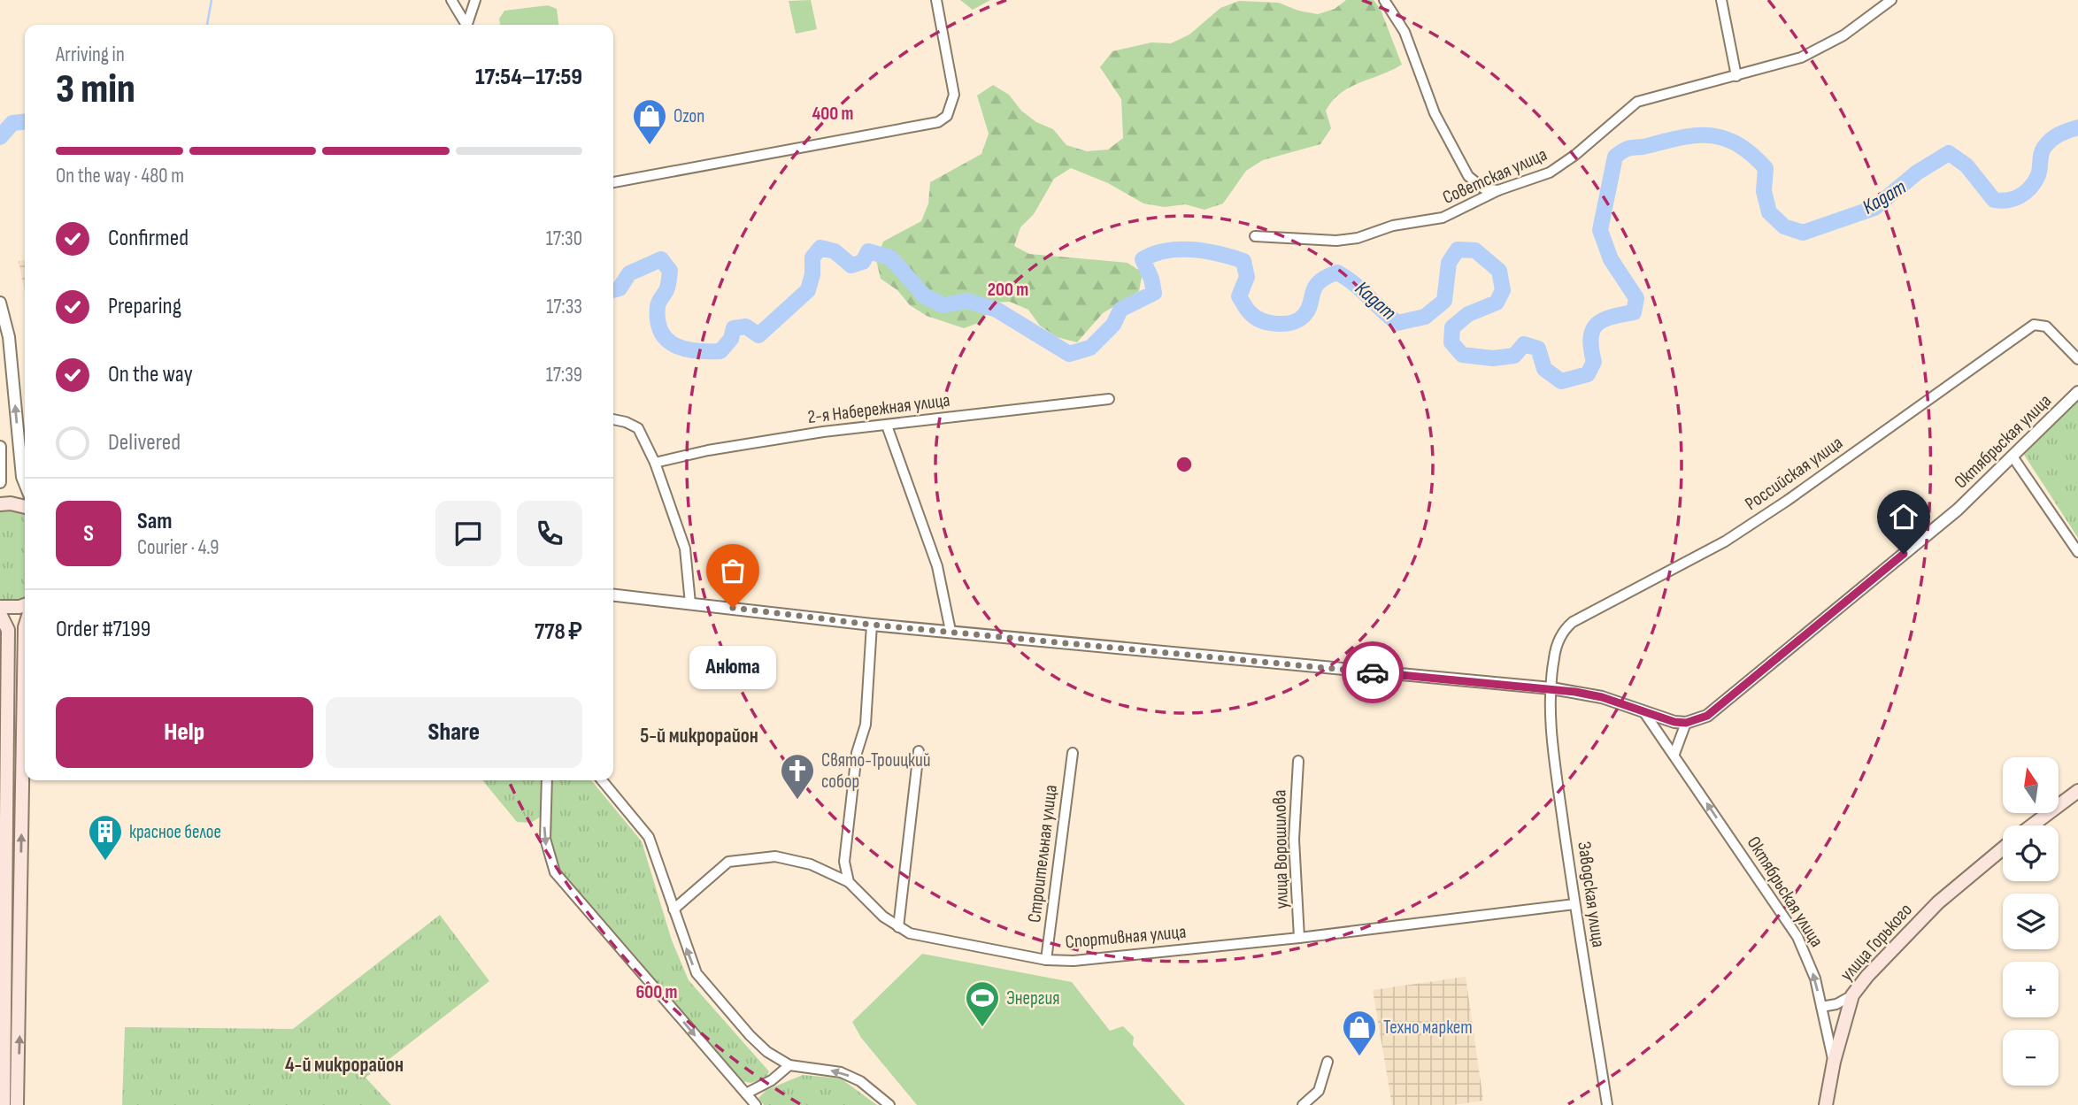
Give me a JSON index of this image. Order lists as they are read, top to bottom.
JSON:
{
  "streets": {
    "main road": ["улица Горького"],
    "street": [
      "Советская улица",
      "2-я Набережная улица",
      "Октябрьская улица",
      "Российская улица",
      "улица Ворошилова",
      "Строительная улица",
      "Заводская улица",
      "Спортивная улица"
    ]
  },
  "crossings": [
    ["Октябрьская улица", "улица Горького"],
    ["Российская улица", "Заводская улица"],
    ["улица Ворошилова", "Спортивная улица"],
    ["Строительная улица", "Спортивная улица"],
    ["Заводская улица", "Спортивная улица"]
  ],
  "districts": ["5-й микрорайон", "4-й микрорайон"],
  "water": ["Кадат"],
  "places": {
    "shop": ["Ozon", "Техно маркет"],
    "other": ["Анюта"],
    "church": ["Свято-Троицкий собор"],
    "building": ["красное белое"],
    "sports": ["Энергия"]
  },
  "north": "top",
  "page": {
    "heading": ["3 min", "Arriving in", "17:54–17:59"],
    "panel": [
      "Sam",
      "Courier · 4.9",
      "Order #7199",
      "778 ₽"
    ],
    "bar": "On the way · 480 m",
    "list": [
      ["Confirmed", "17:30"],
      ["Preparing", "17:33"],
      ["On the way", "17:39"],
      "Delivered"
    ],
    "round": "S",
    "bubble": "Анюта",
    "buttons": ["Help", "Share"],
    "map_buttons": ["+", "−"]
  },
  "rings": ["400 m", "200 m", "600 m"]
}
